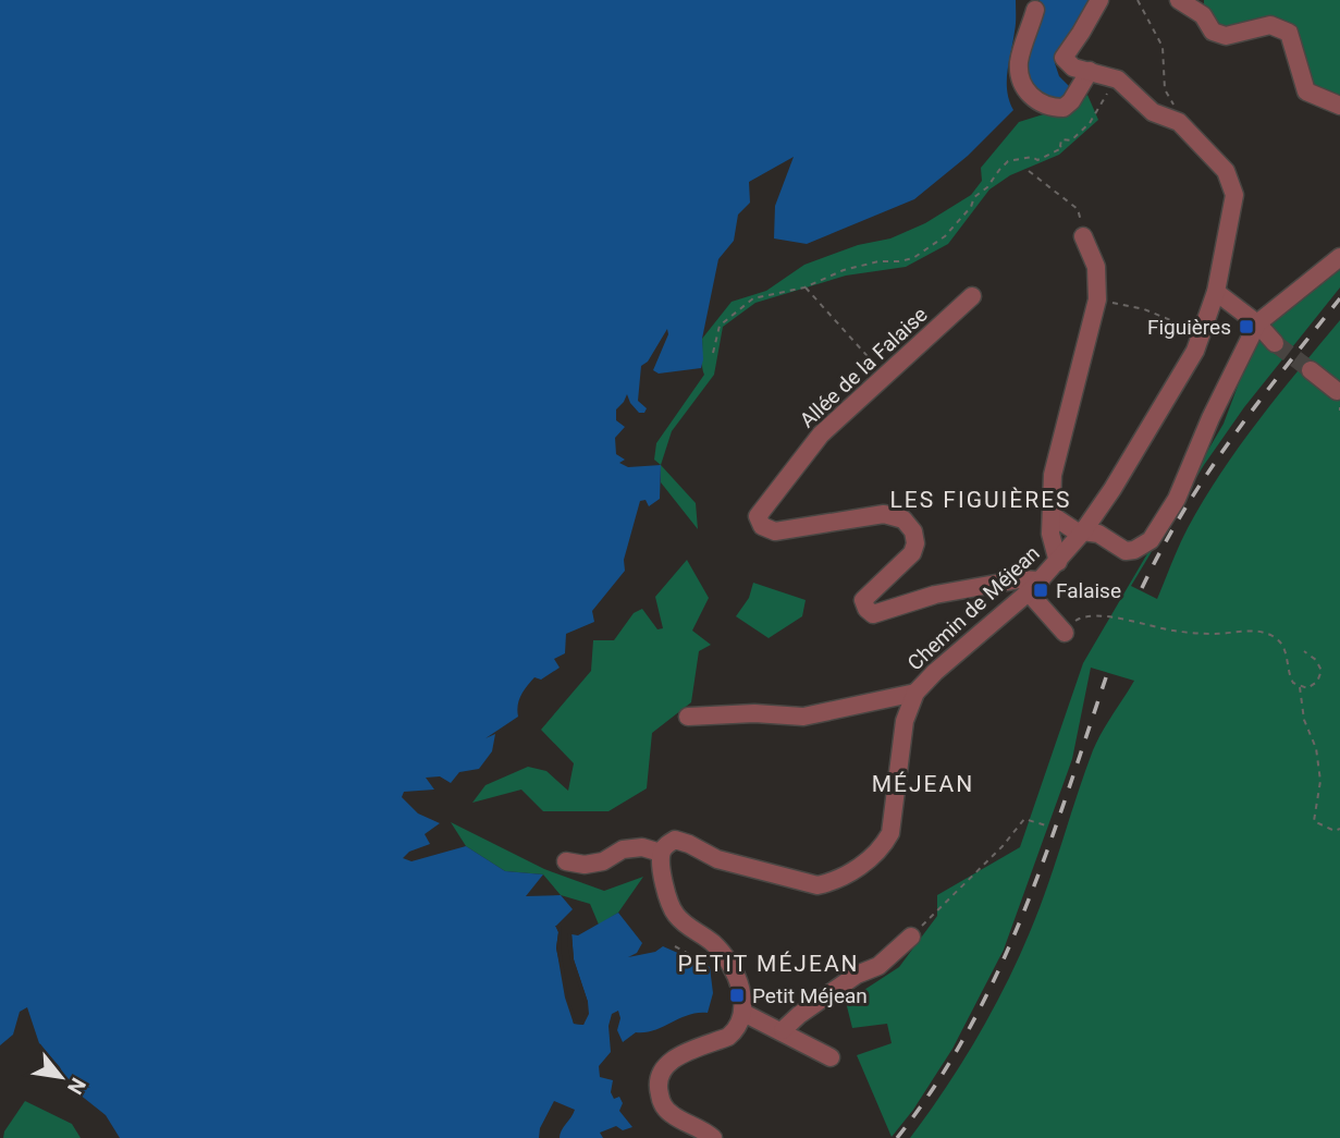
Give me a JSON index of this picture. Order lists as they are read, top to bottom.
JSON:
{
  "streets": {
    "street": ["Allée de la Falaise", "Chemin de Méjean"]
  },
  "crossings": [
    ["Allée de la Falaise", "Chemin de Méjean"]
  ],
  "districts": ["LES FIGUIÈRES", "MÉJEAN", "PETIT MÉJEAN"],
  "places": {
    "transit": ["Figuières", "Falaise", "Petit Méjean"]
  },
  "north": "bottom right"
}
